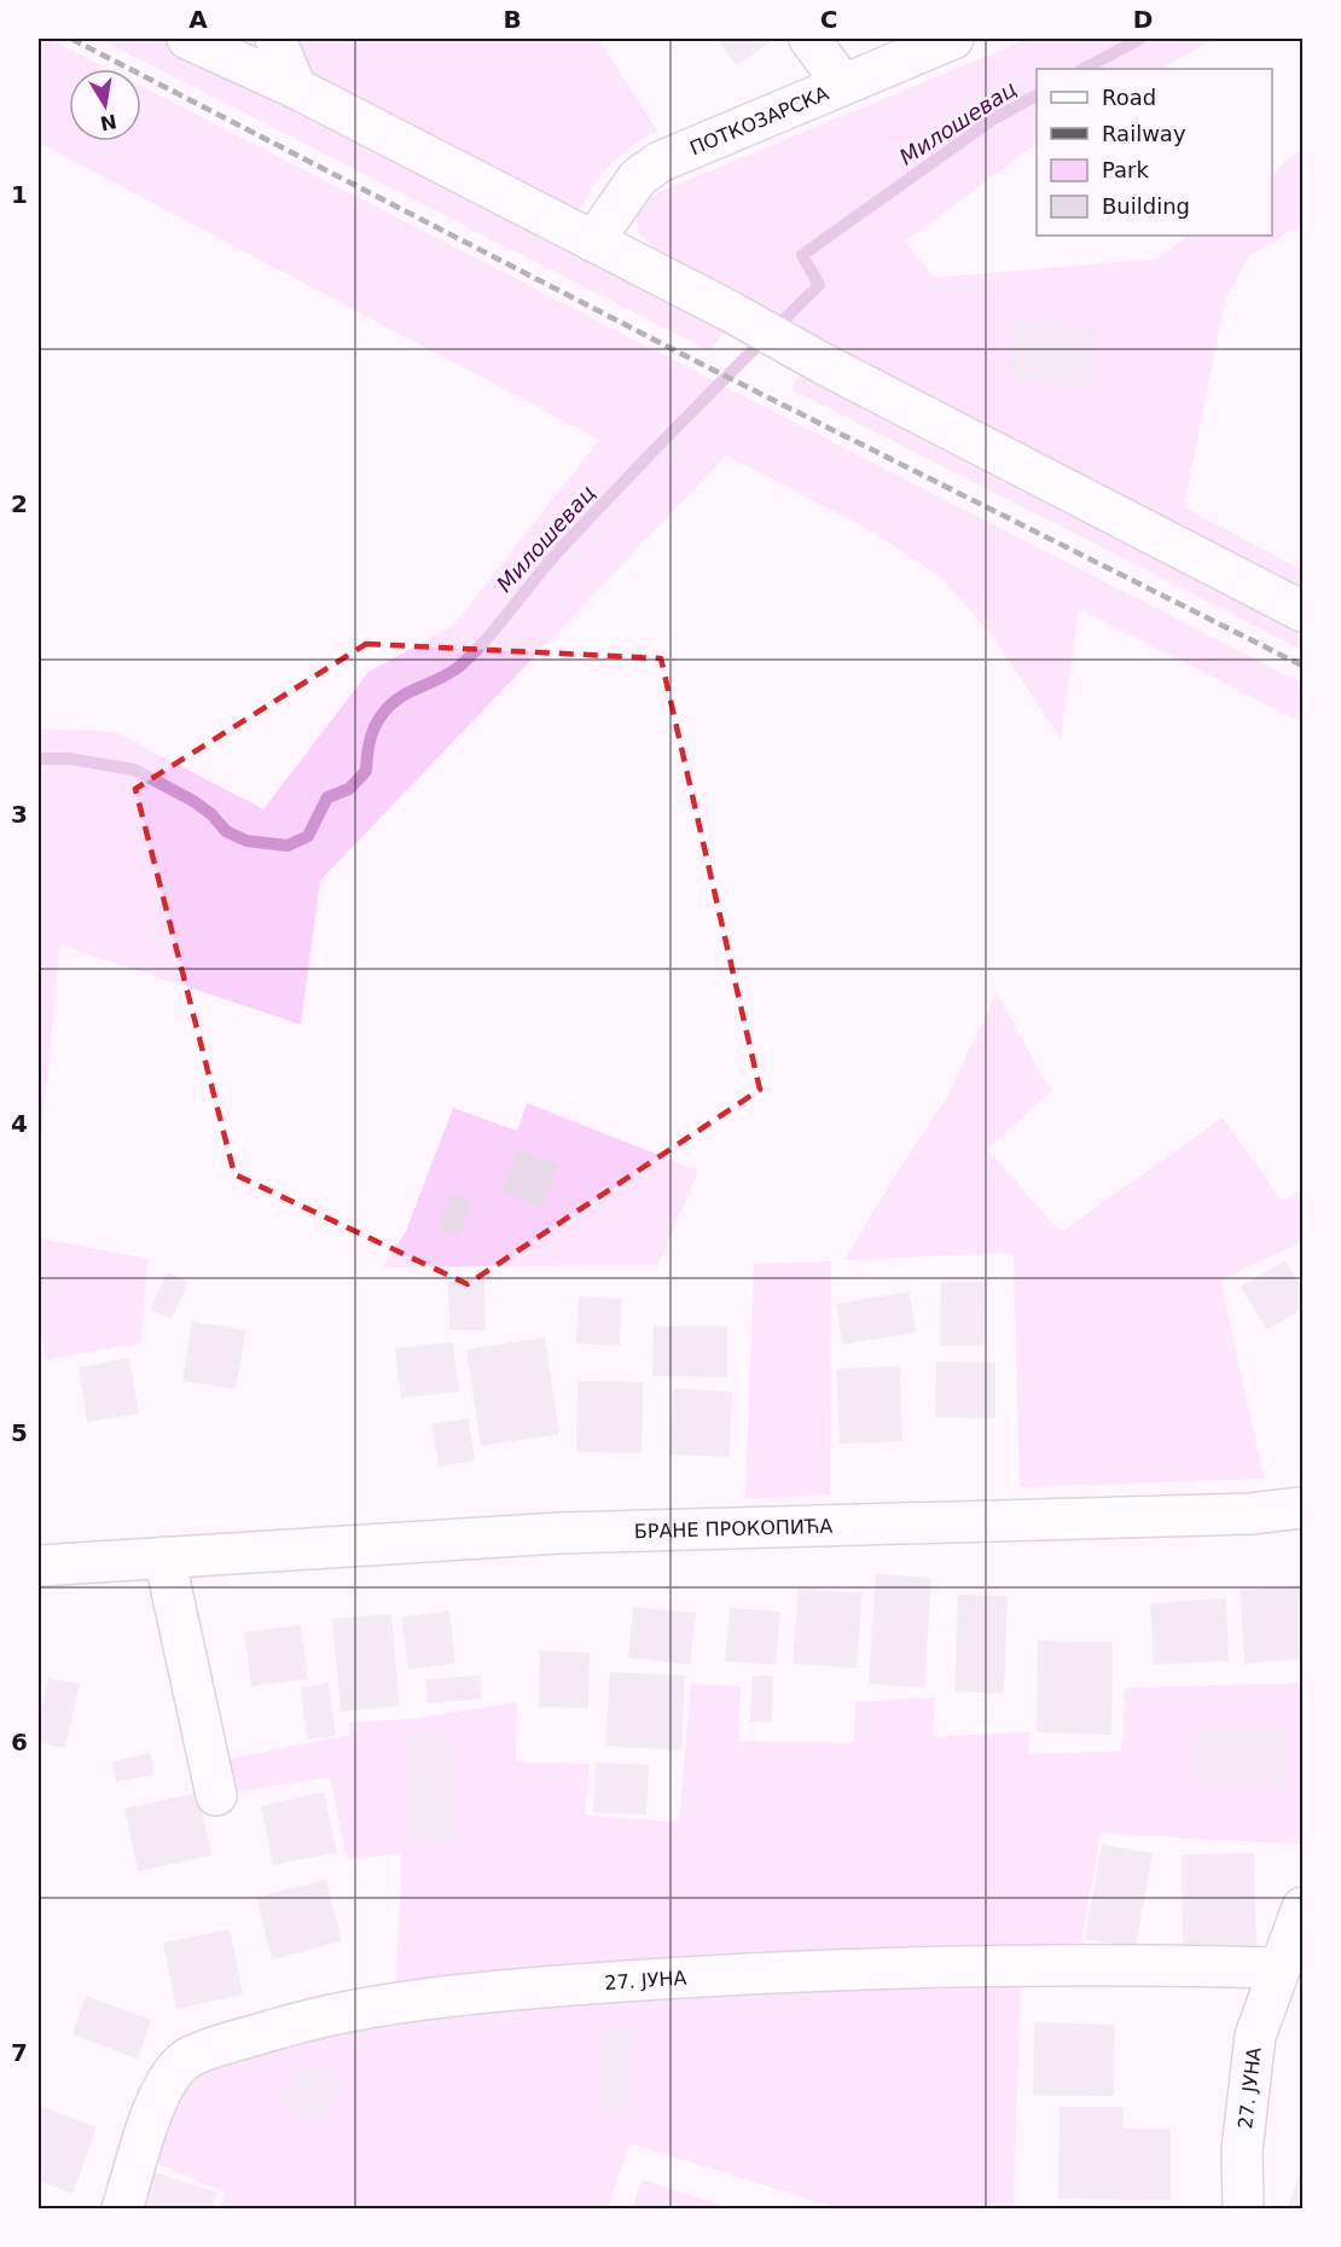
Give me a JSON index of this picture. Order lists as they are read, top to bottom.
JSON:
{
  "streets": {
    "street": ["ПОТКОЗАРСКА", "БРАНЕ ПРОКОПИЋА", "27. ЈУНА"]
  },
  "water": ["Милошевац"],
  "legend": [
    "Road",
    "Railway",
    "Park",
    "Building"
  ],
  "north": "bottom",
  "grid": {
    "columns": [
      "A",
      "B",
      "C",
      "D"
    ],
    "rows": [
      "1",
      "2",
      "3",
      "4",
      "5",
      "6",
      "7"
    ]
  }
}
